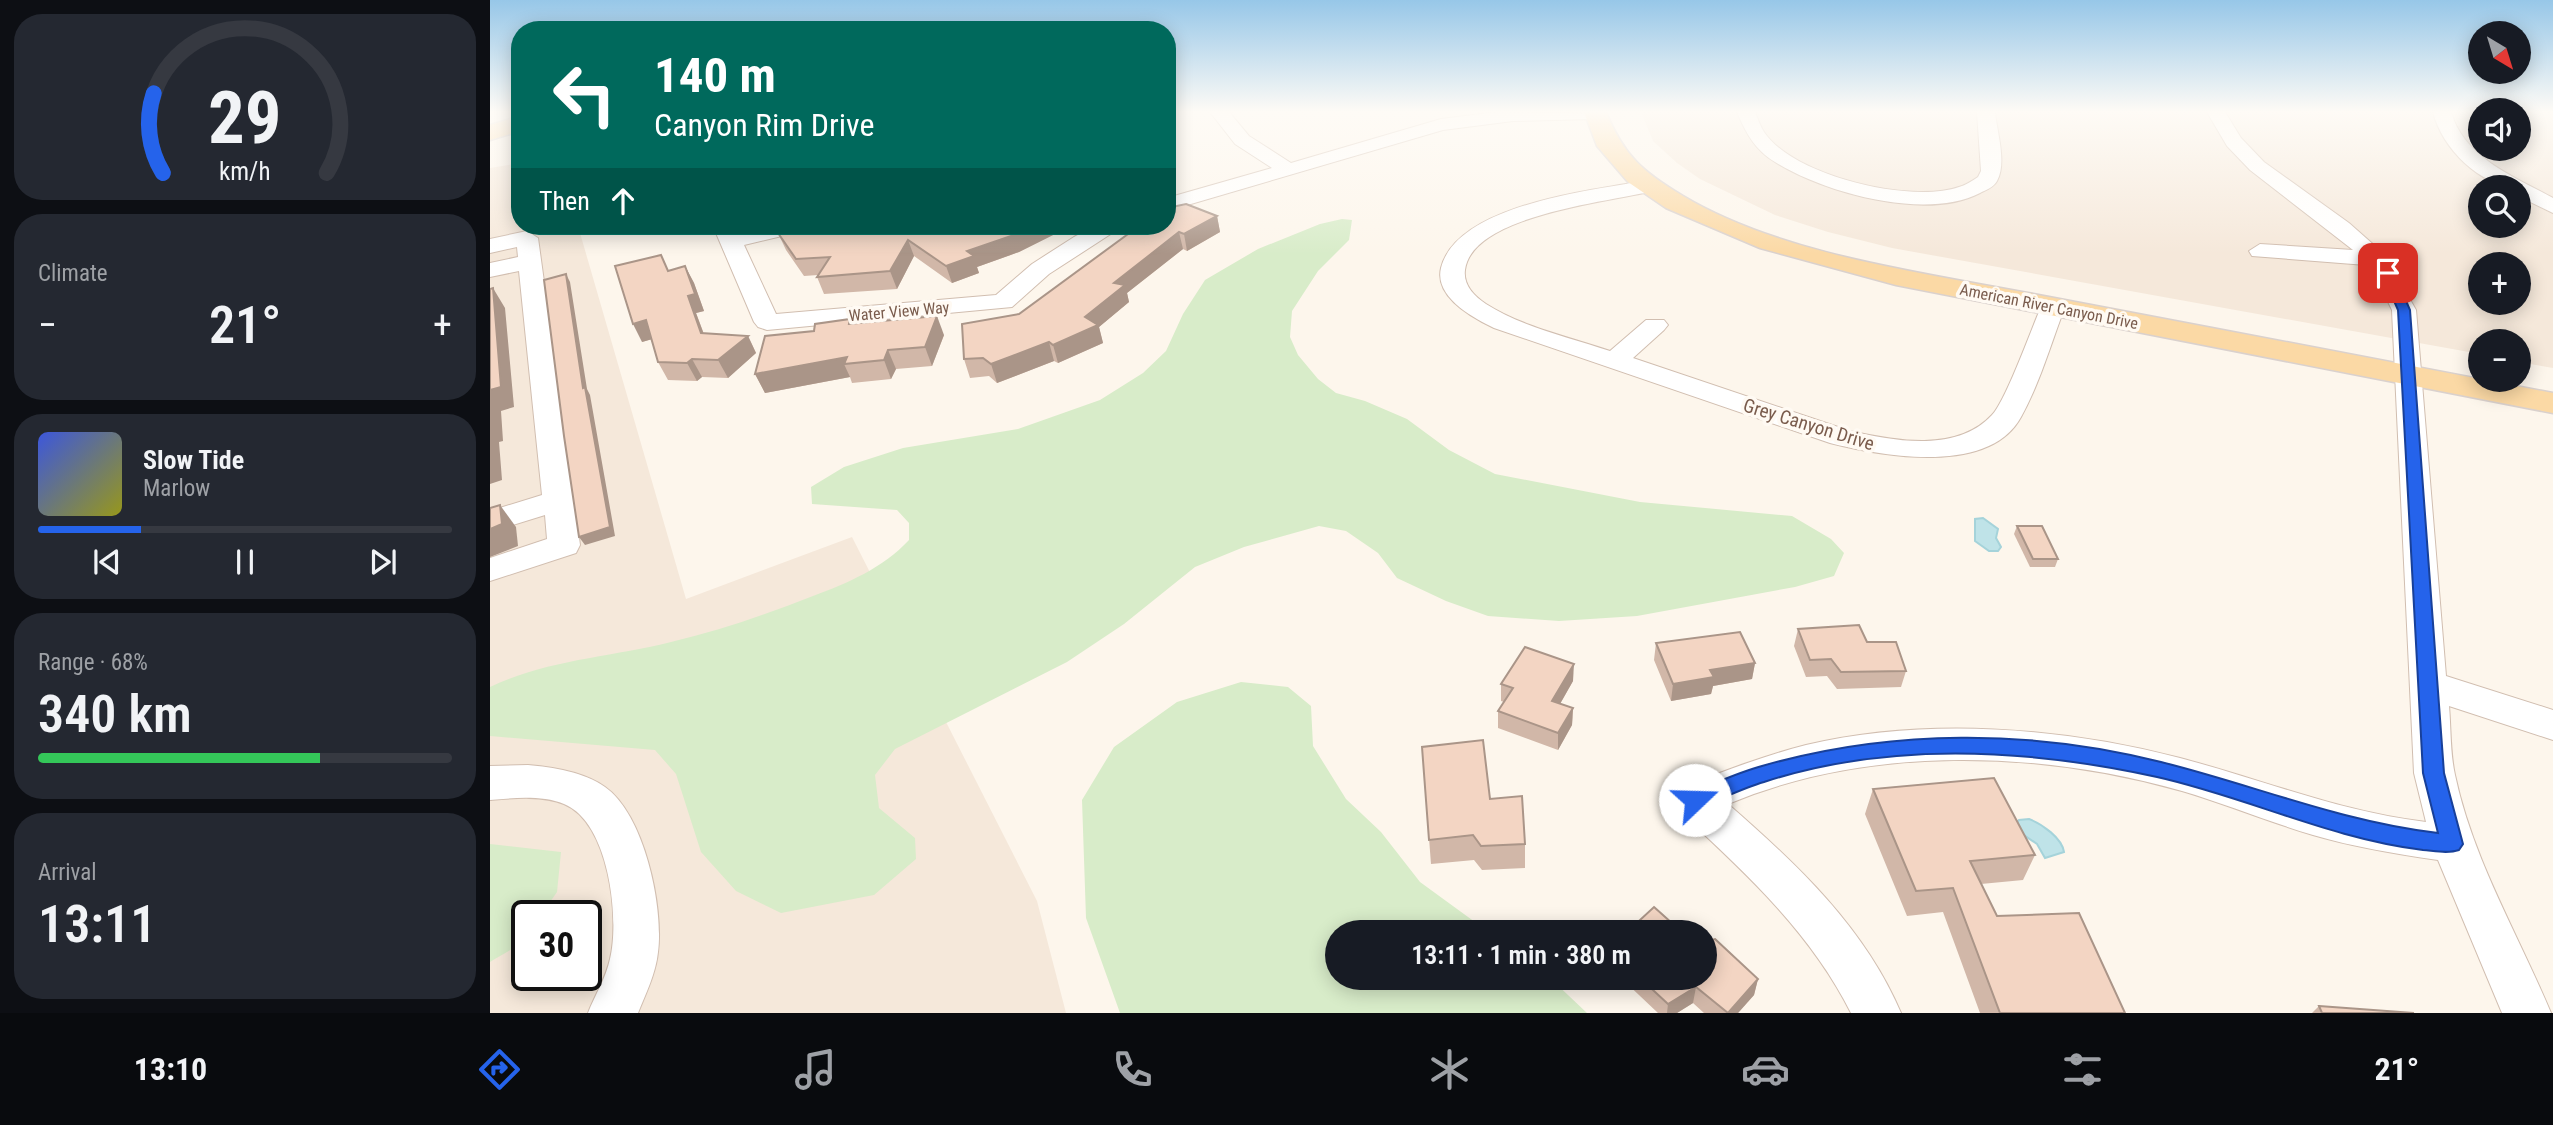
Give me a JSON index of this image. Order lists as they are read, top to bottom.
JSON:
{
  "streets": {
    "main road": ["American River Canyon Drive"],
    "street": ["Water View Way", "Grey Canyon Drive"]
  },
  "crossings": [
    ["American River Canyon Drive", "Grey Canyon Drive"]
  ],
  "north": "bottom right",
  "page": {
    "map_buttons": ["+", "−"],
    "turn": ["140 m", "Canyon Rim Drive"],
    "then": "Then",
    "tile": [
      "Climate",
      ["Range · 68%", "340 km"],
      ["Arrival", "13:11"]
    ],
    "heat": ["−", "21°", "+"],
    "song": ["Slow Tide", "Marlow"],
    "limit": "30",
    "trip": "13:11 · 1 min · 380 m",
    "tabs": ["13:10", "21°"],
    "gauge": ["29", "km/h"]
  }
}
